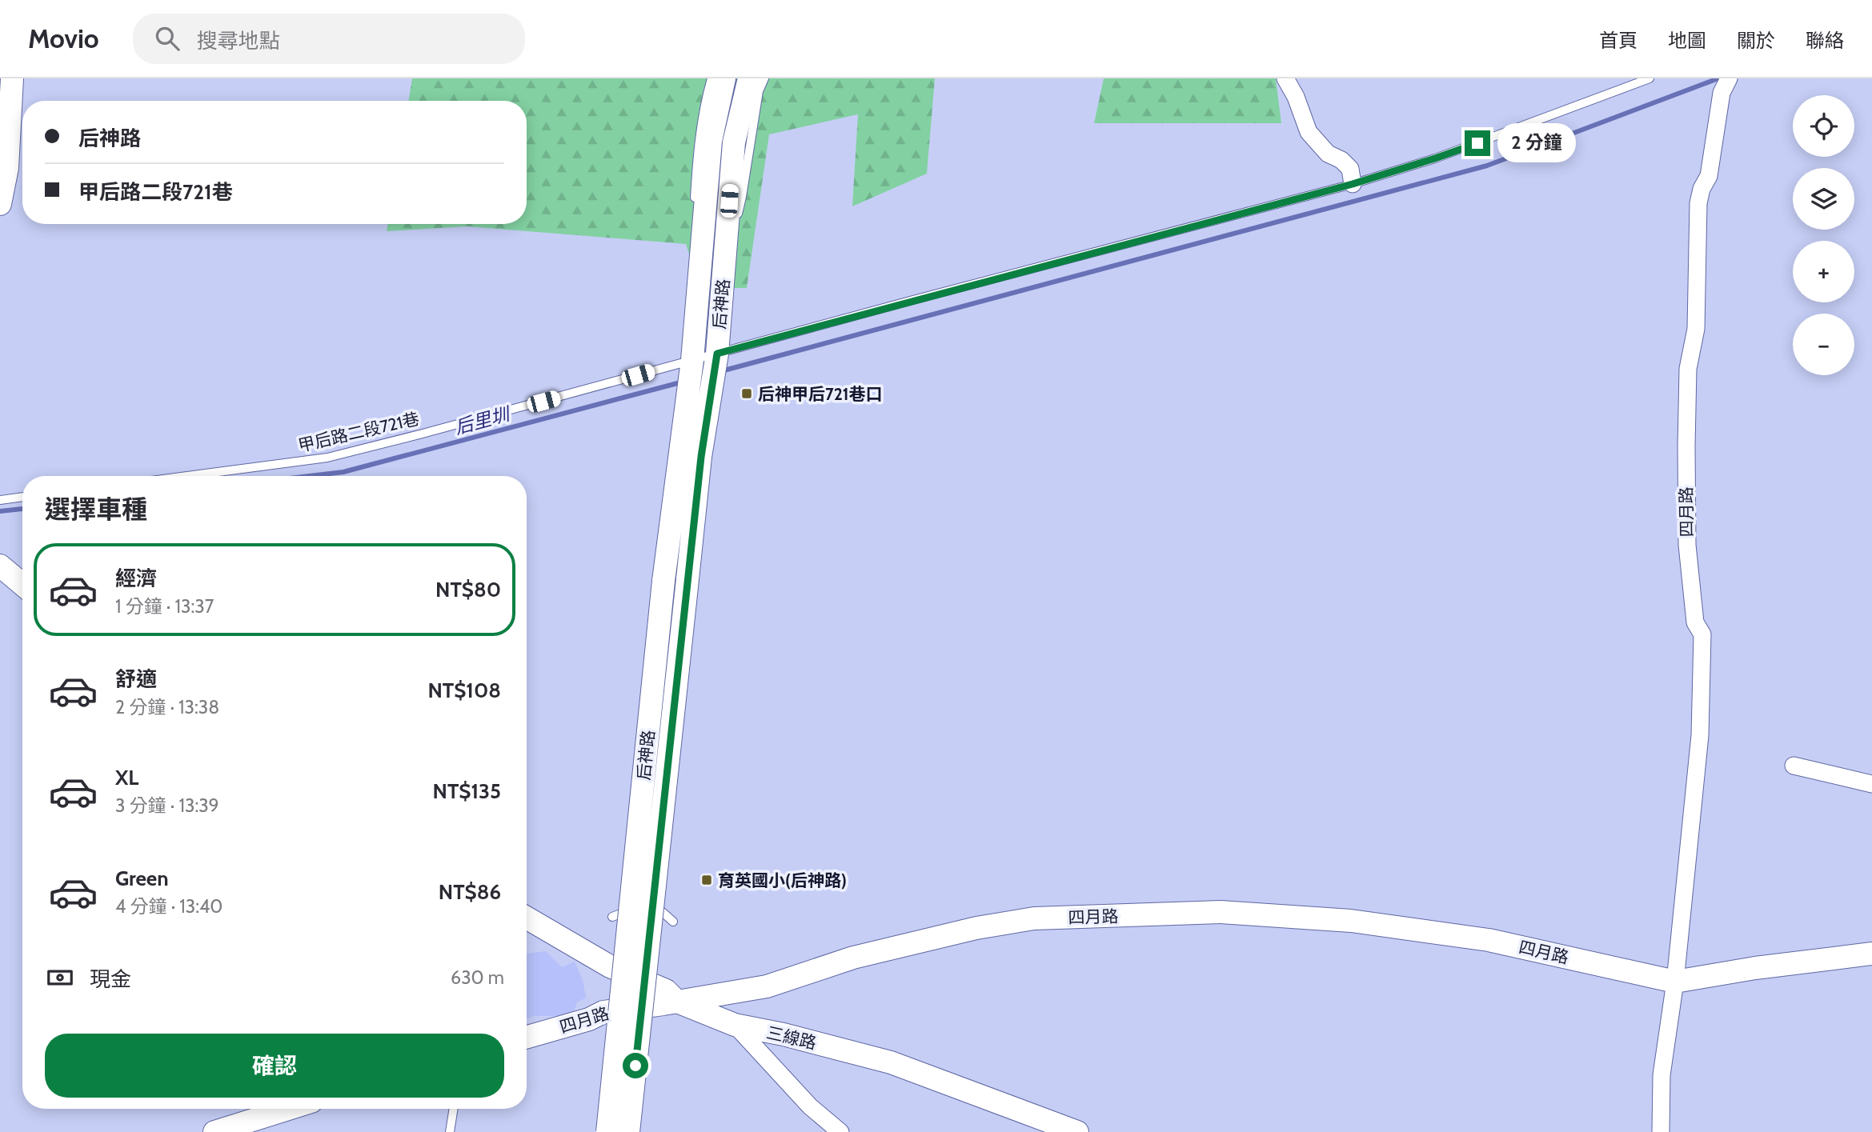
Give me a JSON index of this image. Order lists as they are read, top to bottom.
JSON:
{
  "streets": {
    "street": ["后神路", "四月路", "三線路"],
    "lane": ["甲后路二段721巷"]
  },
  "crossings": [
    ["后神路", "甲后路二段721巷"],
    ["四月路", "三線路"]
  ],
  "water": ["后里圳"],
  "places": {
    "transit": ["后神甲后721巷口", "育英國小(后神路)"]
  },
  "page": {
    "header": "Movio",
    "search": "搜尋地點",
    "nav": [
      "首頁",
      "地圖",
      "關於",
      "聯絡"
    ],
    "map_buttons": ["+", "−"],
    "banner": ["后神路", "甲后路二段721巷"],
    "bubble": "2 分鐘",
    "heading": "選擇車種",
    "list": [
      {
        "name": "經濟",
        "note": "1 分鐘 · 13:37",
        "value": "NT$80"
      },
      {
        "name": "舒適",
        "note": "2 分鐘 · 13:38",
        "value": "NT$108"
      },
      {
        "name": "XL",
        "note": "3 分鐘 · 13:39",
        "value": "NT$135"
      },
      {
        "name": "Green",
        "note": "4 分鐘 · 13:40",
        "value": "NT$86"
      }
    ],
    "pay": ["現金", "630 m"],
    "buttons": "確認"
  }
}
